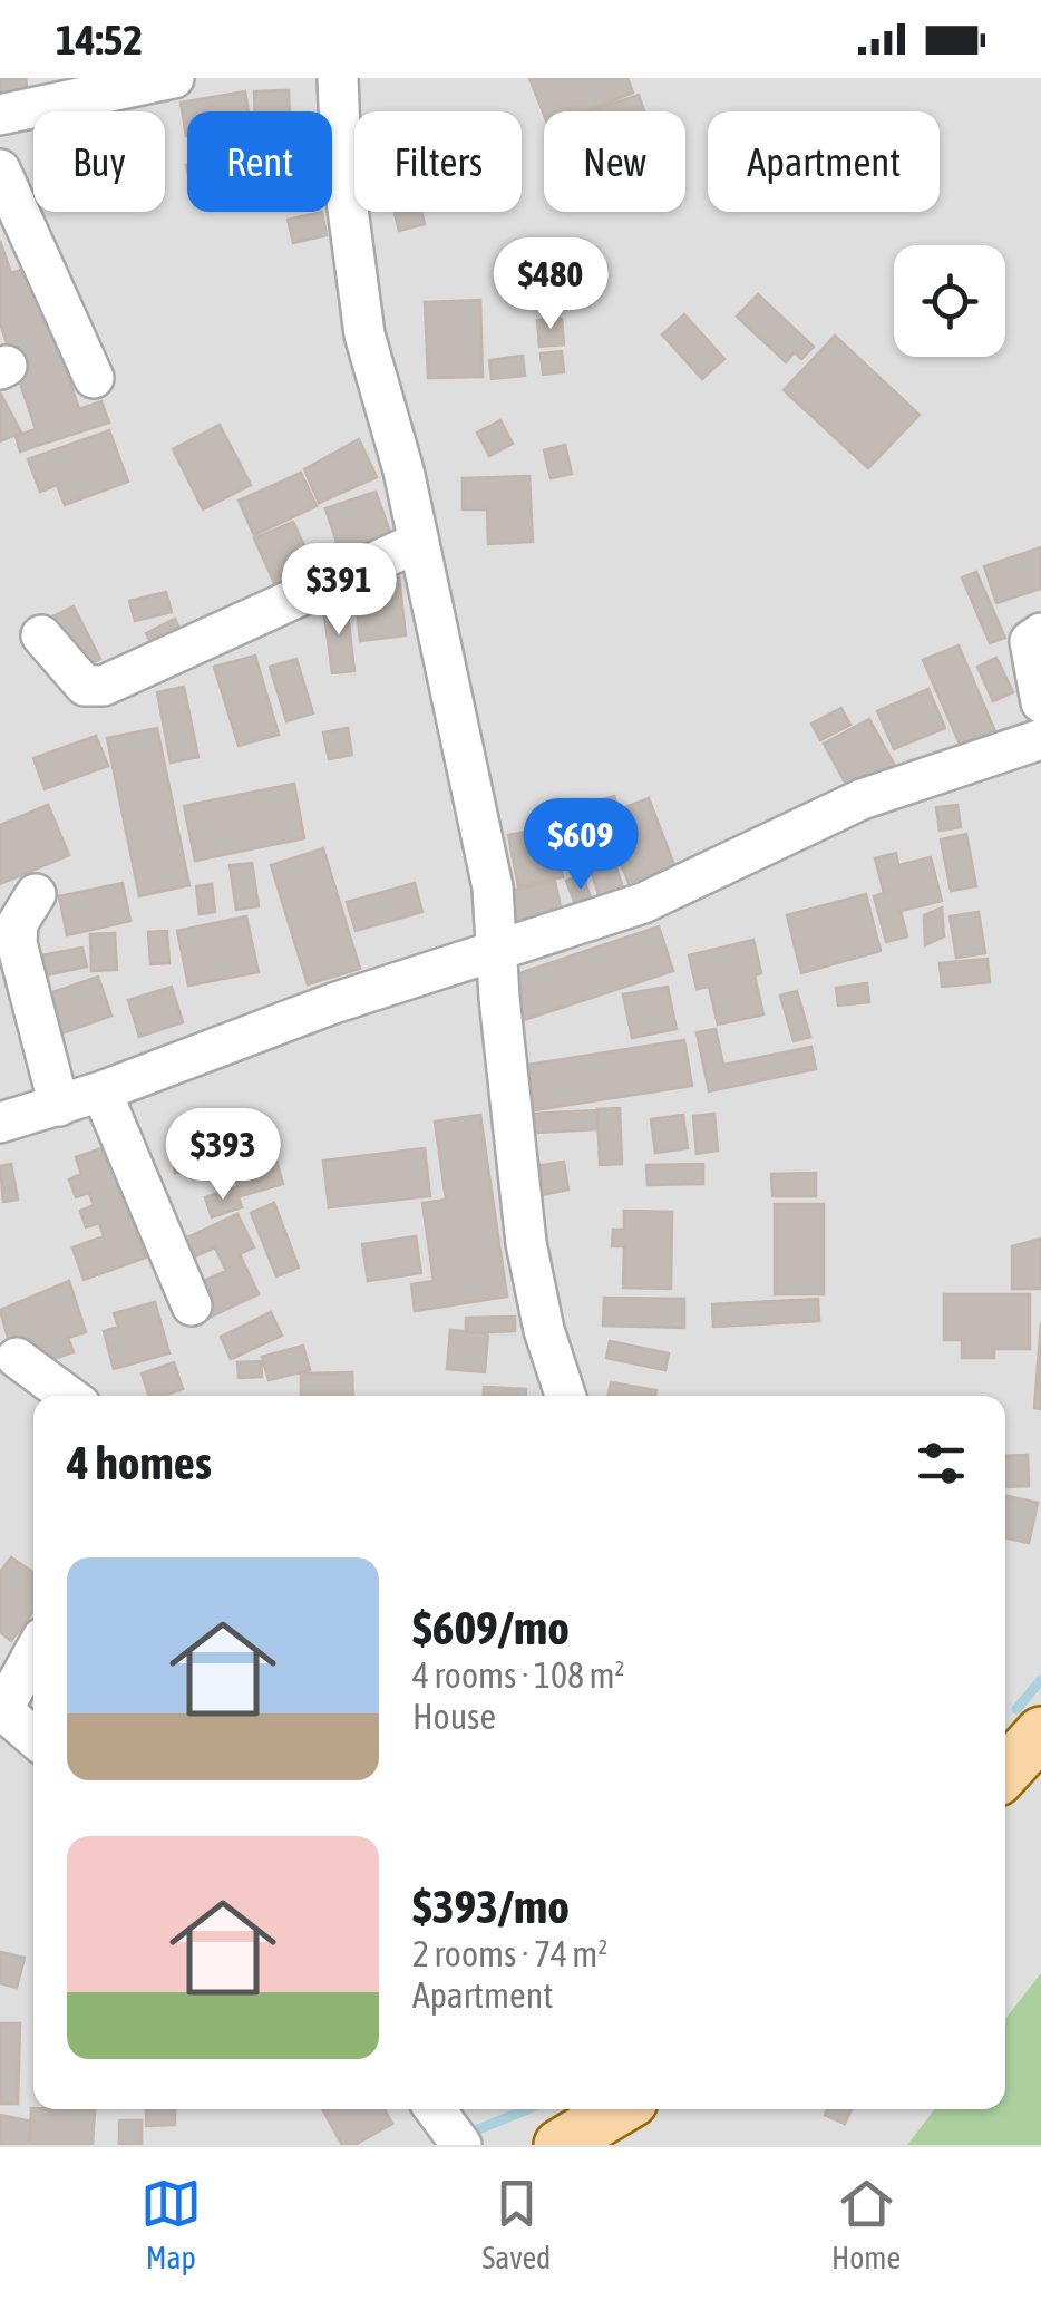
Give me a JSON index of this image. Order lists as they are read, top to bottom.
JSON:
{
  "page": {
    "status": "14:52",
    "chip": [
      "Buy",
      "Rent",
      "Filters",
      "New",
      "Apartment"
    ],
    "price": [
      "$480",
      "$391",
      "$609",
      "$393"
    ],
    "heading": "4 homes",
    "list": [
      {
        "name": "$609/mo",
        "note": "4 rooms · 108 m² · House"
      },
      {
        "name": "$393/mo",
        "note": "2 rooms · 74 m² · Apartment"
      }
    ],
    "tabs": ["Map", "Saved", "Home"]
  }
}
